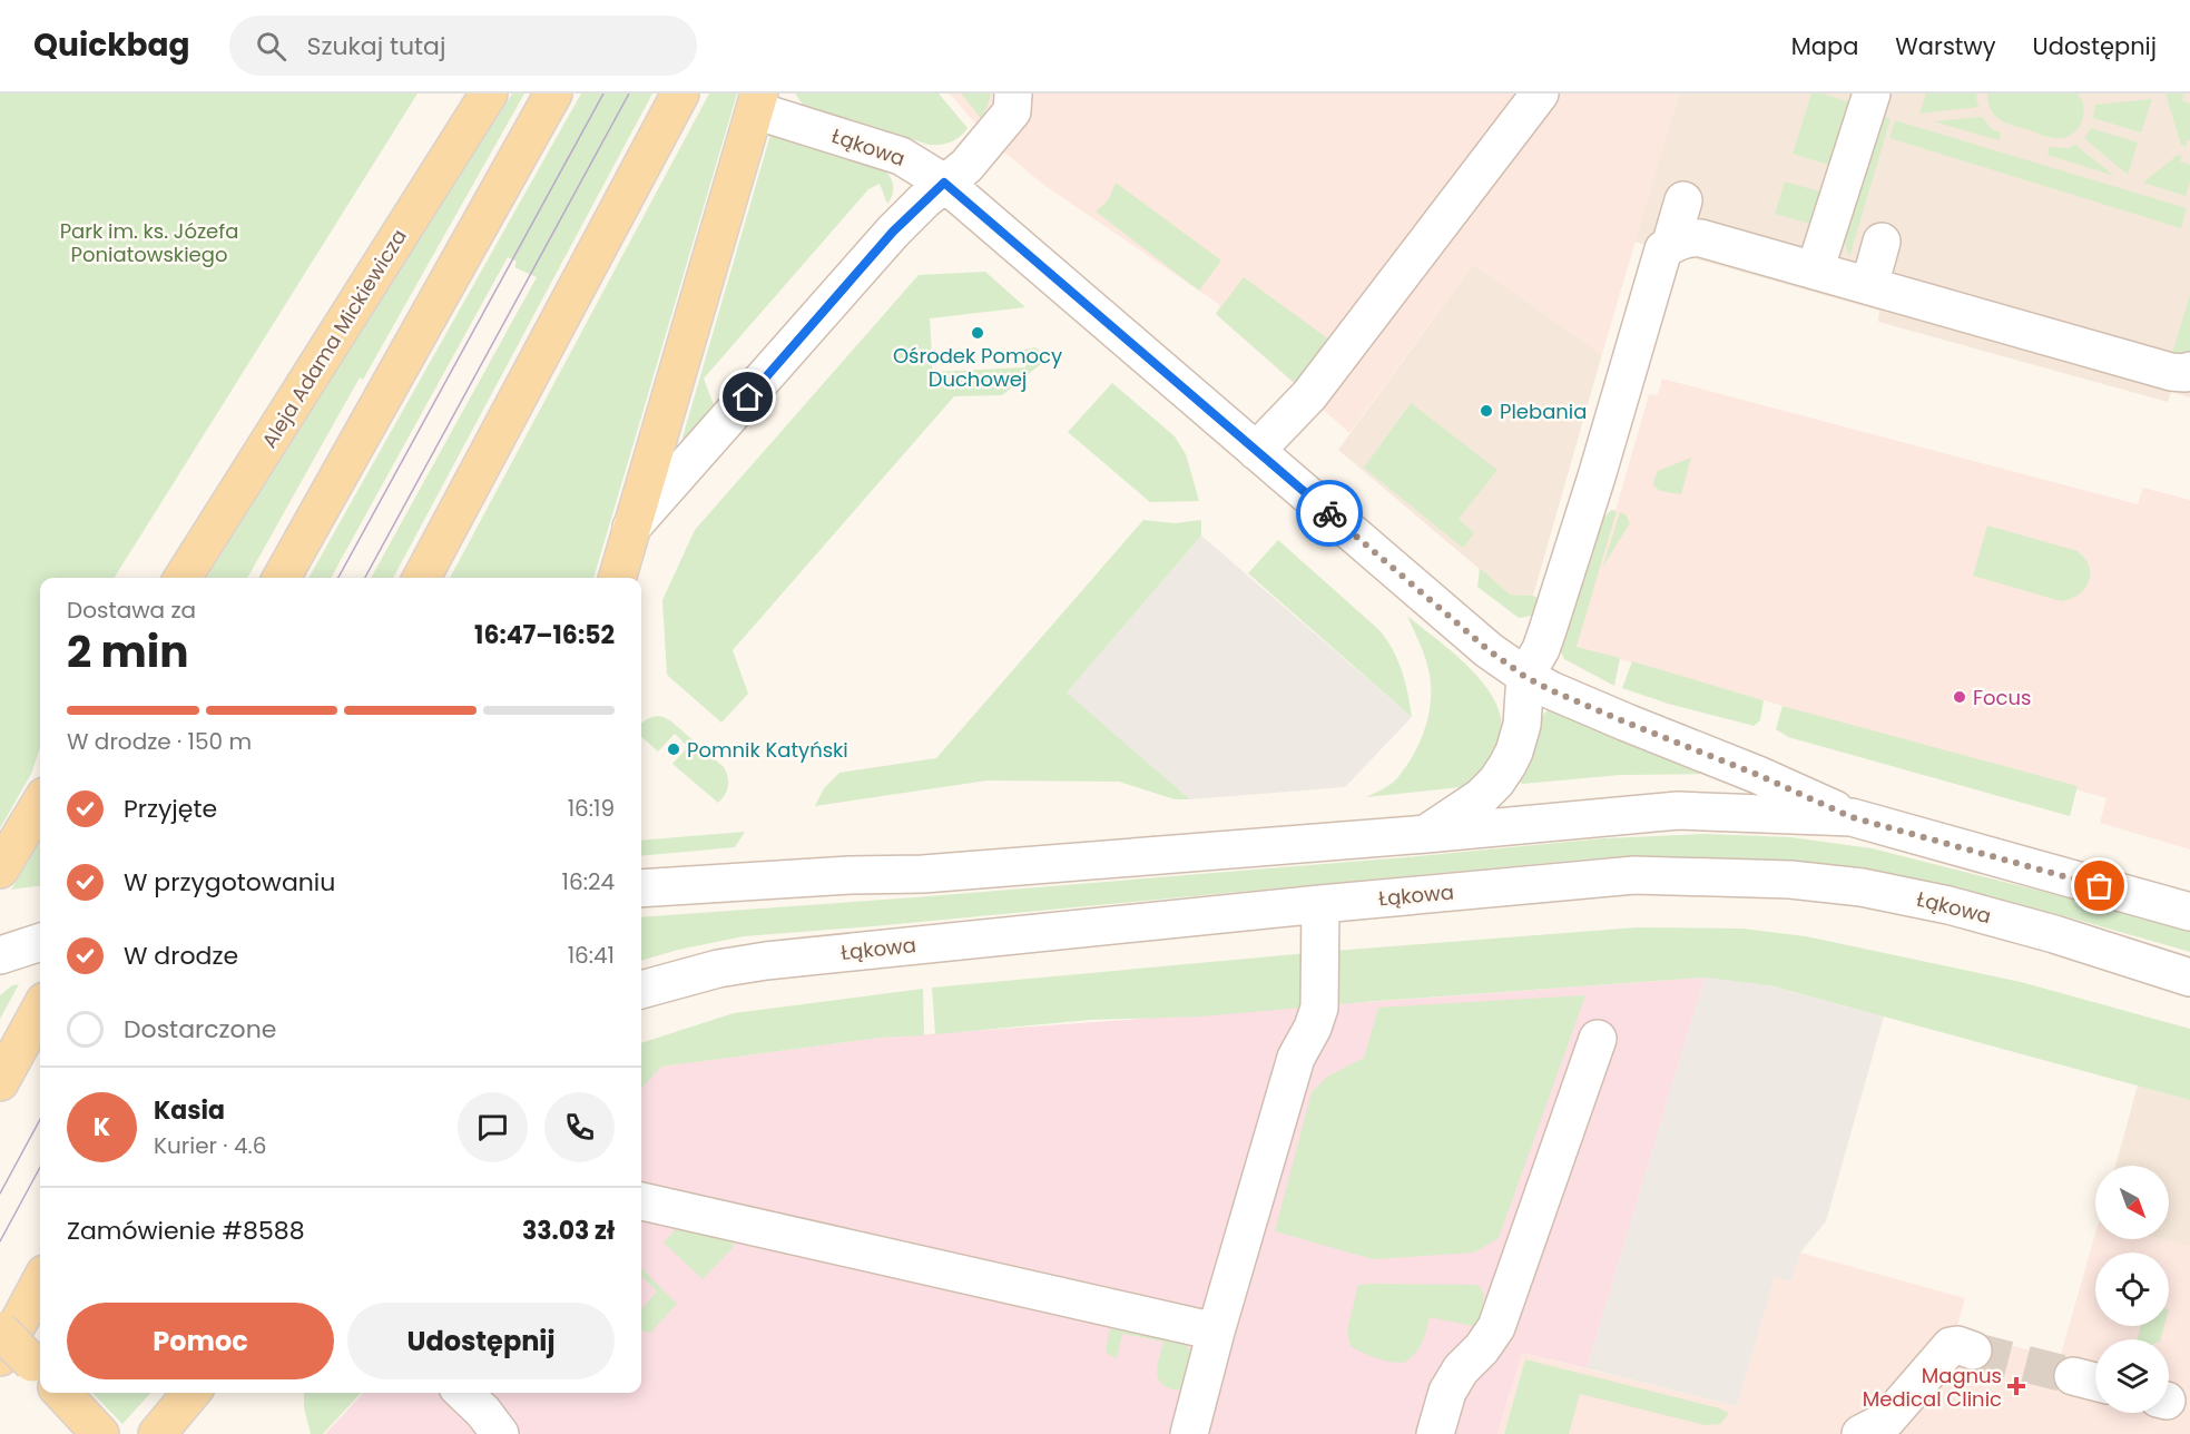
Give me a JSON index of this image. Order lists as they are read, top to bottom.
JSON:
{
  "streets": {
    "main road": ["Aleja Adama Mickiewicza"],
    "street": ["Łąkowa"]
  },
  "parks": ["Park im. ks. Józefa Poniatowskiego"],
  "places": {
    "other": [
      "Ośrodek Pomocy Duchowej",
      "Plebania",
      "Focus",
      "Pomnik Katyński"
    ],
    "health": ["Magnus Medical Clinic"]
  },
  "north": "bottom right",
  "page": {
    "header": "Quickbag",
    "search": "Szukaj tutaj",
    "nav": ["Mapa", "Warstwy", "Udostępnij"],
    "heading": ["2 min", "Dostawa za", "16:47–16:52"],
    "panel": [
      "Kasia",
      "Kurier · 4.6",
      "Zamówienie #8588",
      "33.03 zł"
    ],
    "bar": "W drodze · 150 m",
    "list": [
      ["Przyjęte", "16:19"],
      ["W przygotowaniu", "16:24"],
      ["W drodze", "16:41"],
      "Dostarczone"
    ],
    "round": "K",
    "buttons": ["Pomoc", "Udostępnij"]
  }
}
